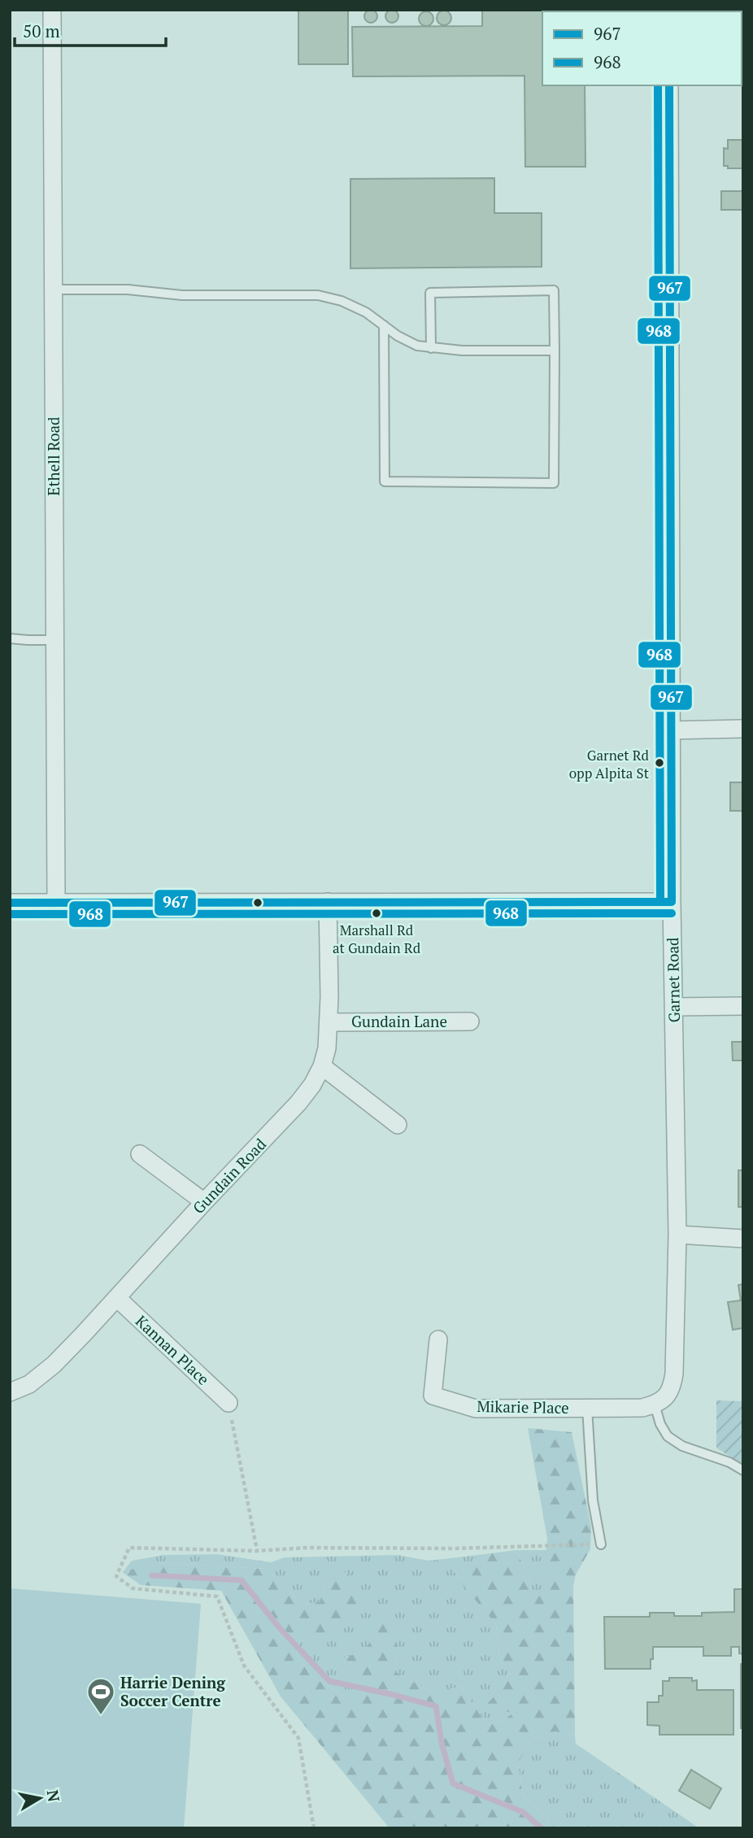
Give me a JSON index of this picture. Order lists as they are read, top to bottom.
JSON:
{
  "streets": {
    "street": [
      "Ethell Road",
      "Garnet Road",
      "Gundain Lane",
      "Gundain Road",
      "Kannan Place",
      "Mikarie Place"
    ]
  },
  "crossings": [
    ["Garnet Road", "Mikarie Place"],
    ["Gundain Lane", "Gundain Road"],
    ["Gundain Road", "Kannan Place"]
  ],
  "places": {
    "other": ["Garnet Rd opp Alpita St", "Marshall Rd at Gundain Rd"],
    "sports": ["Harrie Dening Soccer Centre"]
  },
  "lines": ["transit line 967", "transit line 968"],
  "legend": ["967", "968"],
  "scale_bar": "50 m",
  "north": "right"
}
